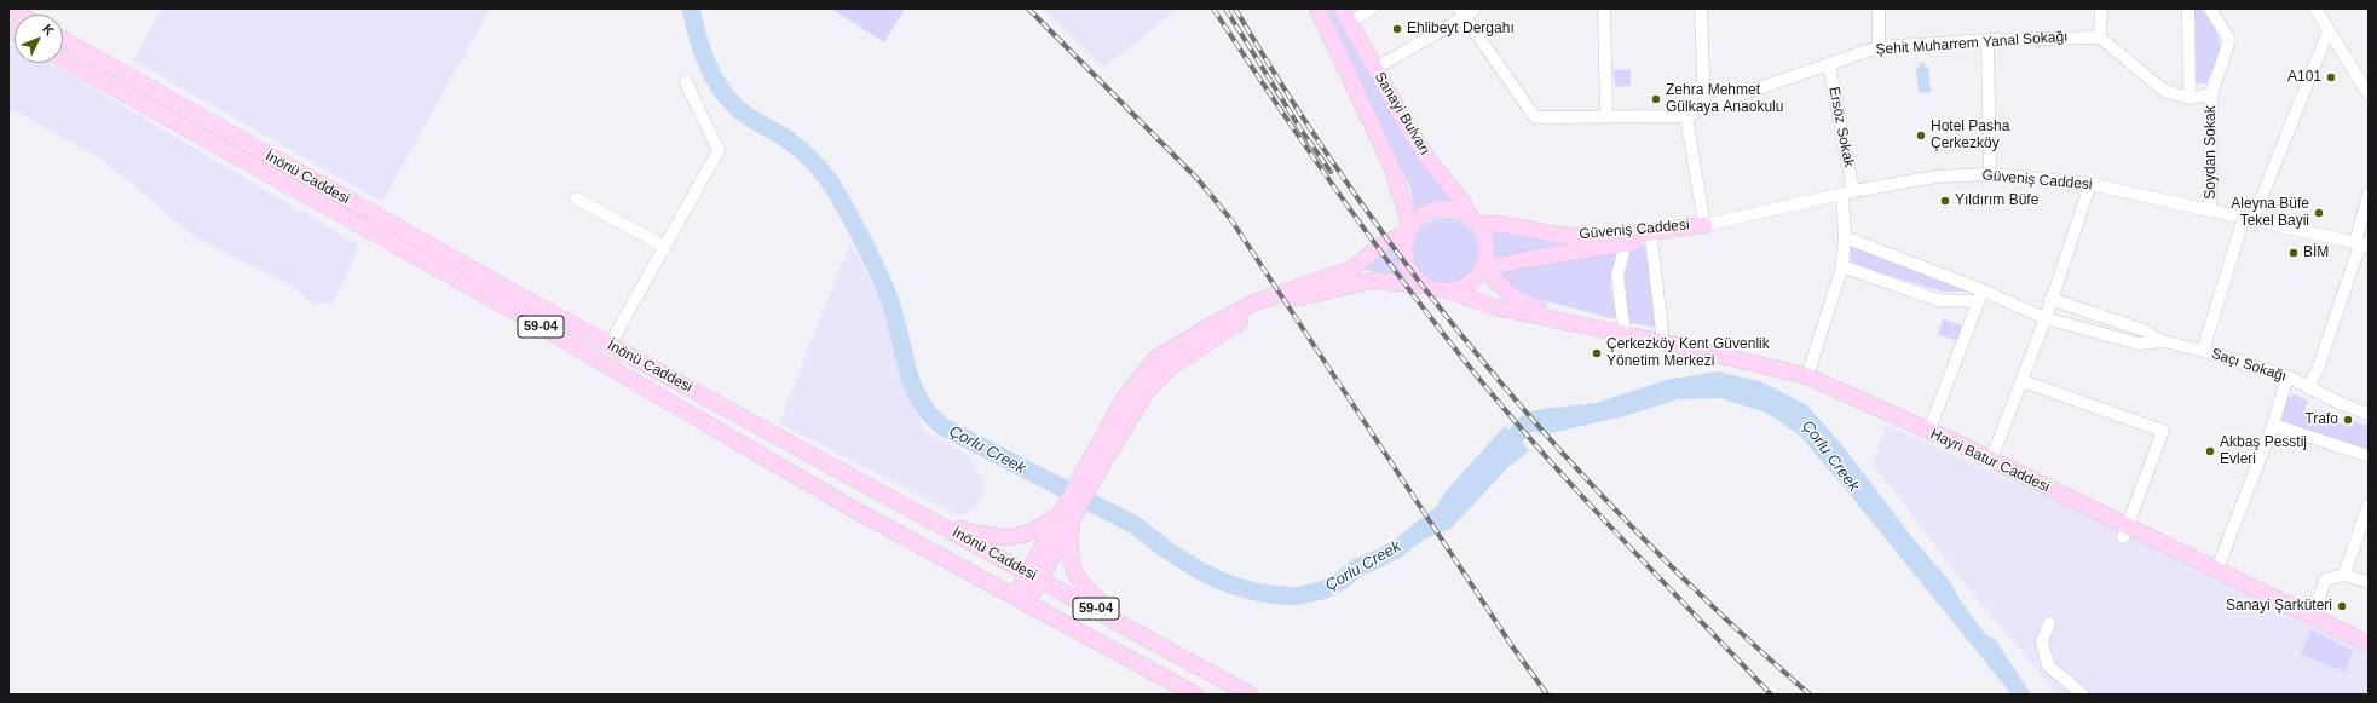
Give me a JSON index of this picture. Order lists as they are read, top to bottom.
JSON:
{
  "streets": {
    "main road": [
      "Sanayi Bulvarı",
      "İnönü Caddesi",
      "Güveniş Caddesi",
      "59-04",
      "Hayri Batur Caddesi"
    ],
    "street": [
      "Şehit Muharrem Yanal Sokağı",
      "Ersöz Sokak",
      "Soydan Sokak",
      "Saçı Sokağı"
    ]
  },
  "crossings": [
    ["Şehit Muharrem Yanal Sokağı", "Ersöz Sokak"],
    ["Sanayi Bulvarı", "Güveniş Caddesi"],
    ["Sanayi Bulvarı", "Hayri Batur Caddesi"],
    ["Ersöz Sokak", "Güveniş Caddesi"],
    ["Ersöz Sokak", "Hayri Batur Caddesi"],
    ["Soydan Sokak", "Güveniş Caddesi"],
    ["Güveniş Caddesi", "Saçı Sokağı"],
    ["Güveniş Caddesi", "Hayri Batur Caddesi"]
  ],
  "water": ["Çorlu Creek"],
  "places": [
    "Ehlibeyt Dergahı",
    "A101",
    "Zehra Mehmet Gülkaya Anaokulu",
    "Hotel Pasha Çerkezköy",
    "Yıldırım Büfe",
    "Aleyna Büfe Tekel Bayii",
    "BİM",
    "Çerkezköy Kent Güvenlik Yönetim Merkezi",
    "Trafo",
    "Akbaş Pesstij Evleri",
    "Sanayi Şarküteri"
  ],
  "north": "top right"
}
